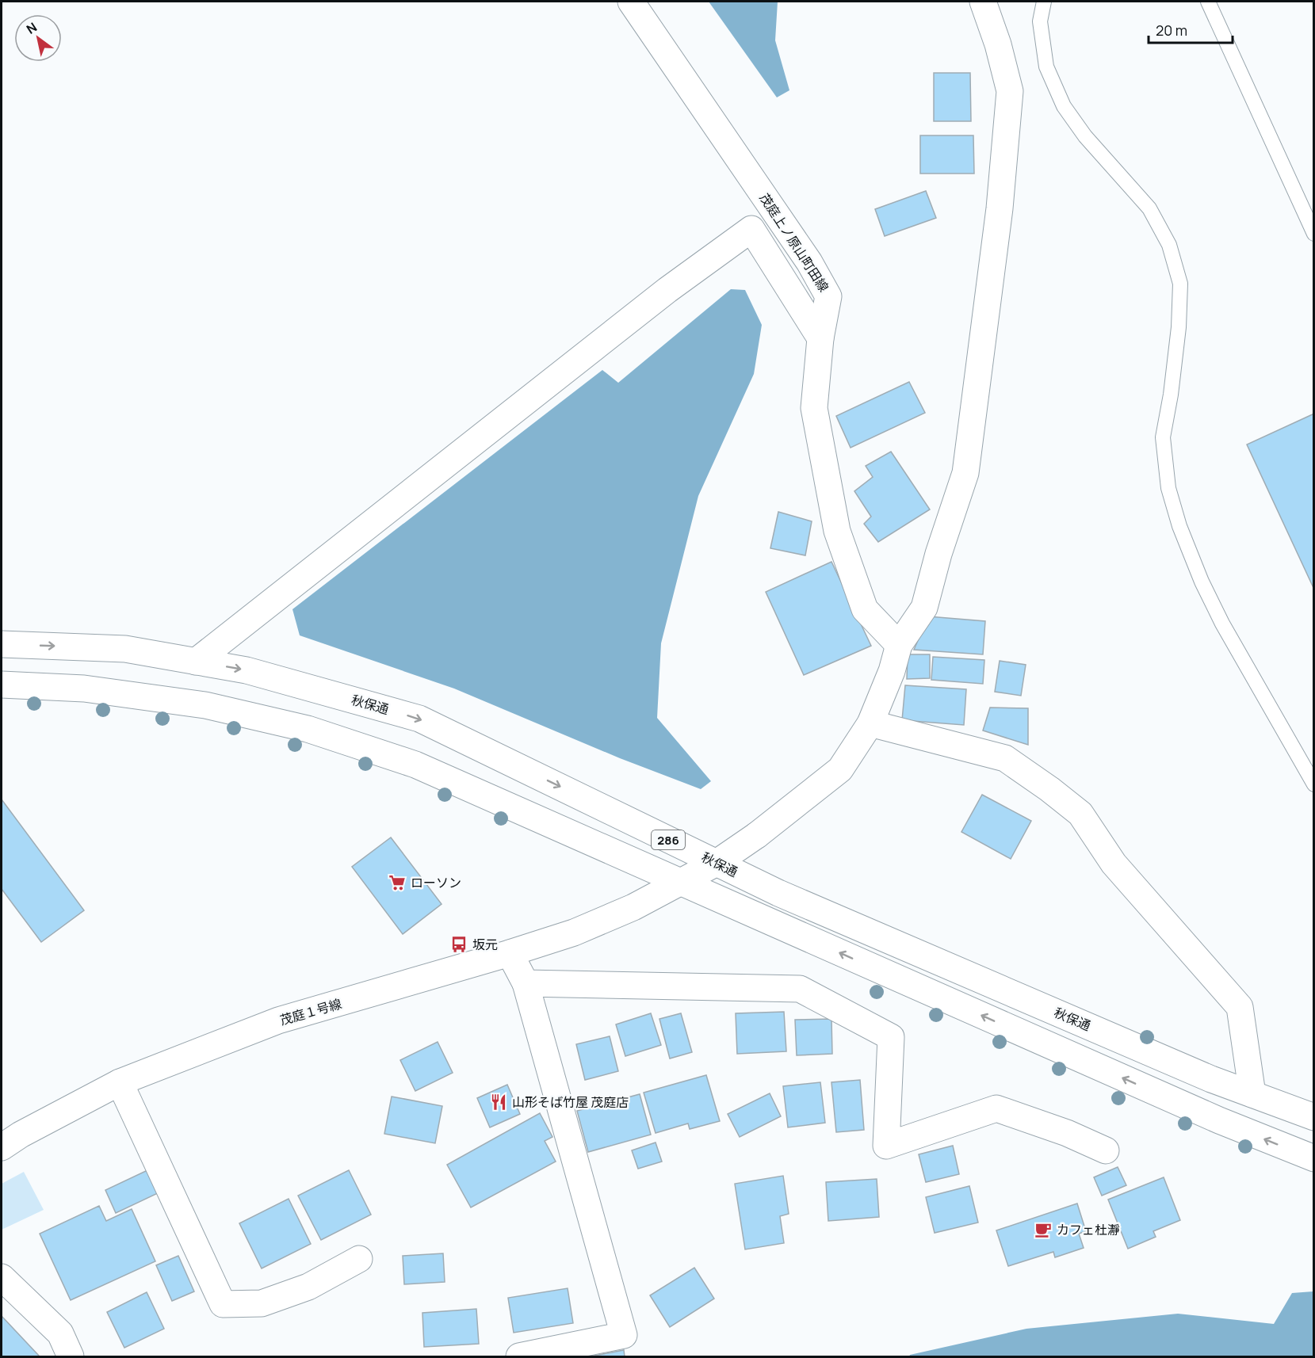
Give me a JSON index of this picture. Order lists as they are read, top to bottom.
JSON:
{
  "streets": {
    "main road": [
      "茂庭上ノ原山町田線",
      "秋保通",
      "286",
      "茂庭１号線"
    ]
  },
  "crossings": [
    ["茂庭上ノ原山町田線", "茂庭１号線"],
    ["秋保通", "茂庭１号線"],
    ["286", "茂庭１号線"]
  ],
  "places": {
    "supermarket": ["ローソン"],
    "bus stop": ["坂元"],
    "restaurant": ["山形そば竹屋 茂庭店"],
    "cafe": ["カフェ杜瀞"]
  },
  "scale_bar": "20 m",
  "north": "top left"
}
